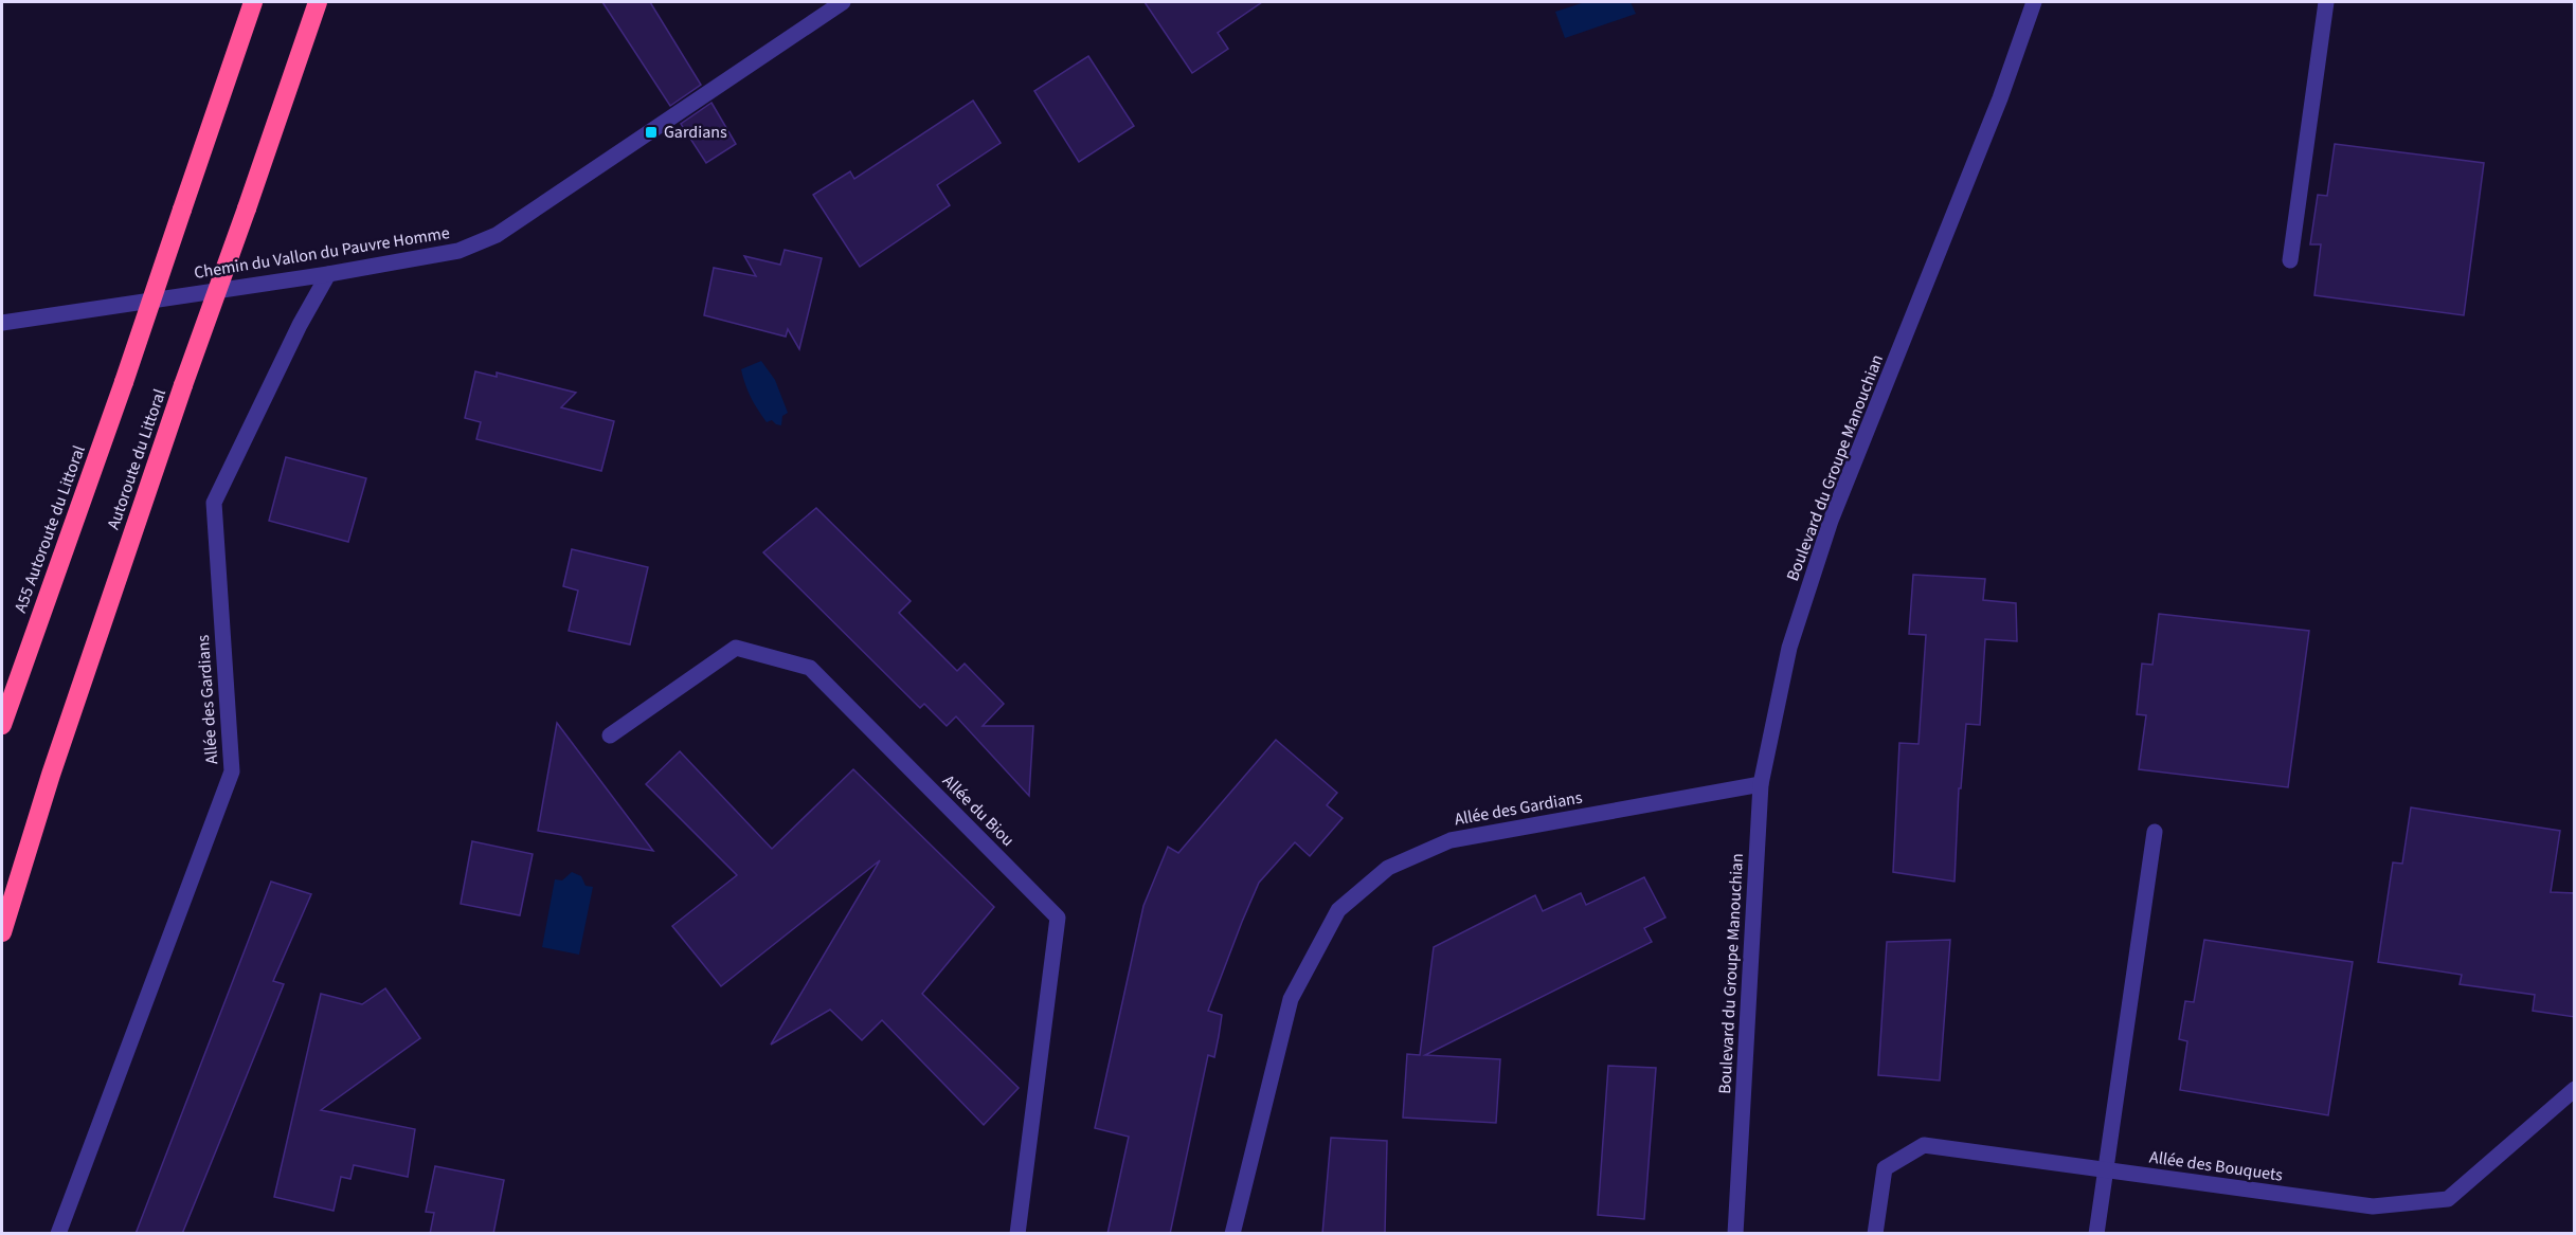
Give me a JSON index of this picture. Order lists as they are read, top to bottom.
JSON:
{
  "streets": {
    "highway": ["Autoroute du Littoral", "A55 Autoroute du Littoral"],
    "street": [
      "Chemin du Vallon du Pauvre Homme",
      "Boulevard du Groupe Manouchian",
      "Allée des Gardians",
      "Allée du Biou",
      "Allée des Bouquets"
    ]
  },
  "crossings": [
    ["Chemin du Vallon du Pauvre Homme", "Allée des Gardians"],
    ["Boulevard du Groupe Manouchian", "Allée des Gardians"]
  ],
  "places": {
    "transit": ["Gardians"]
  }
}
